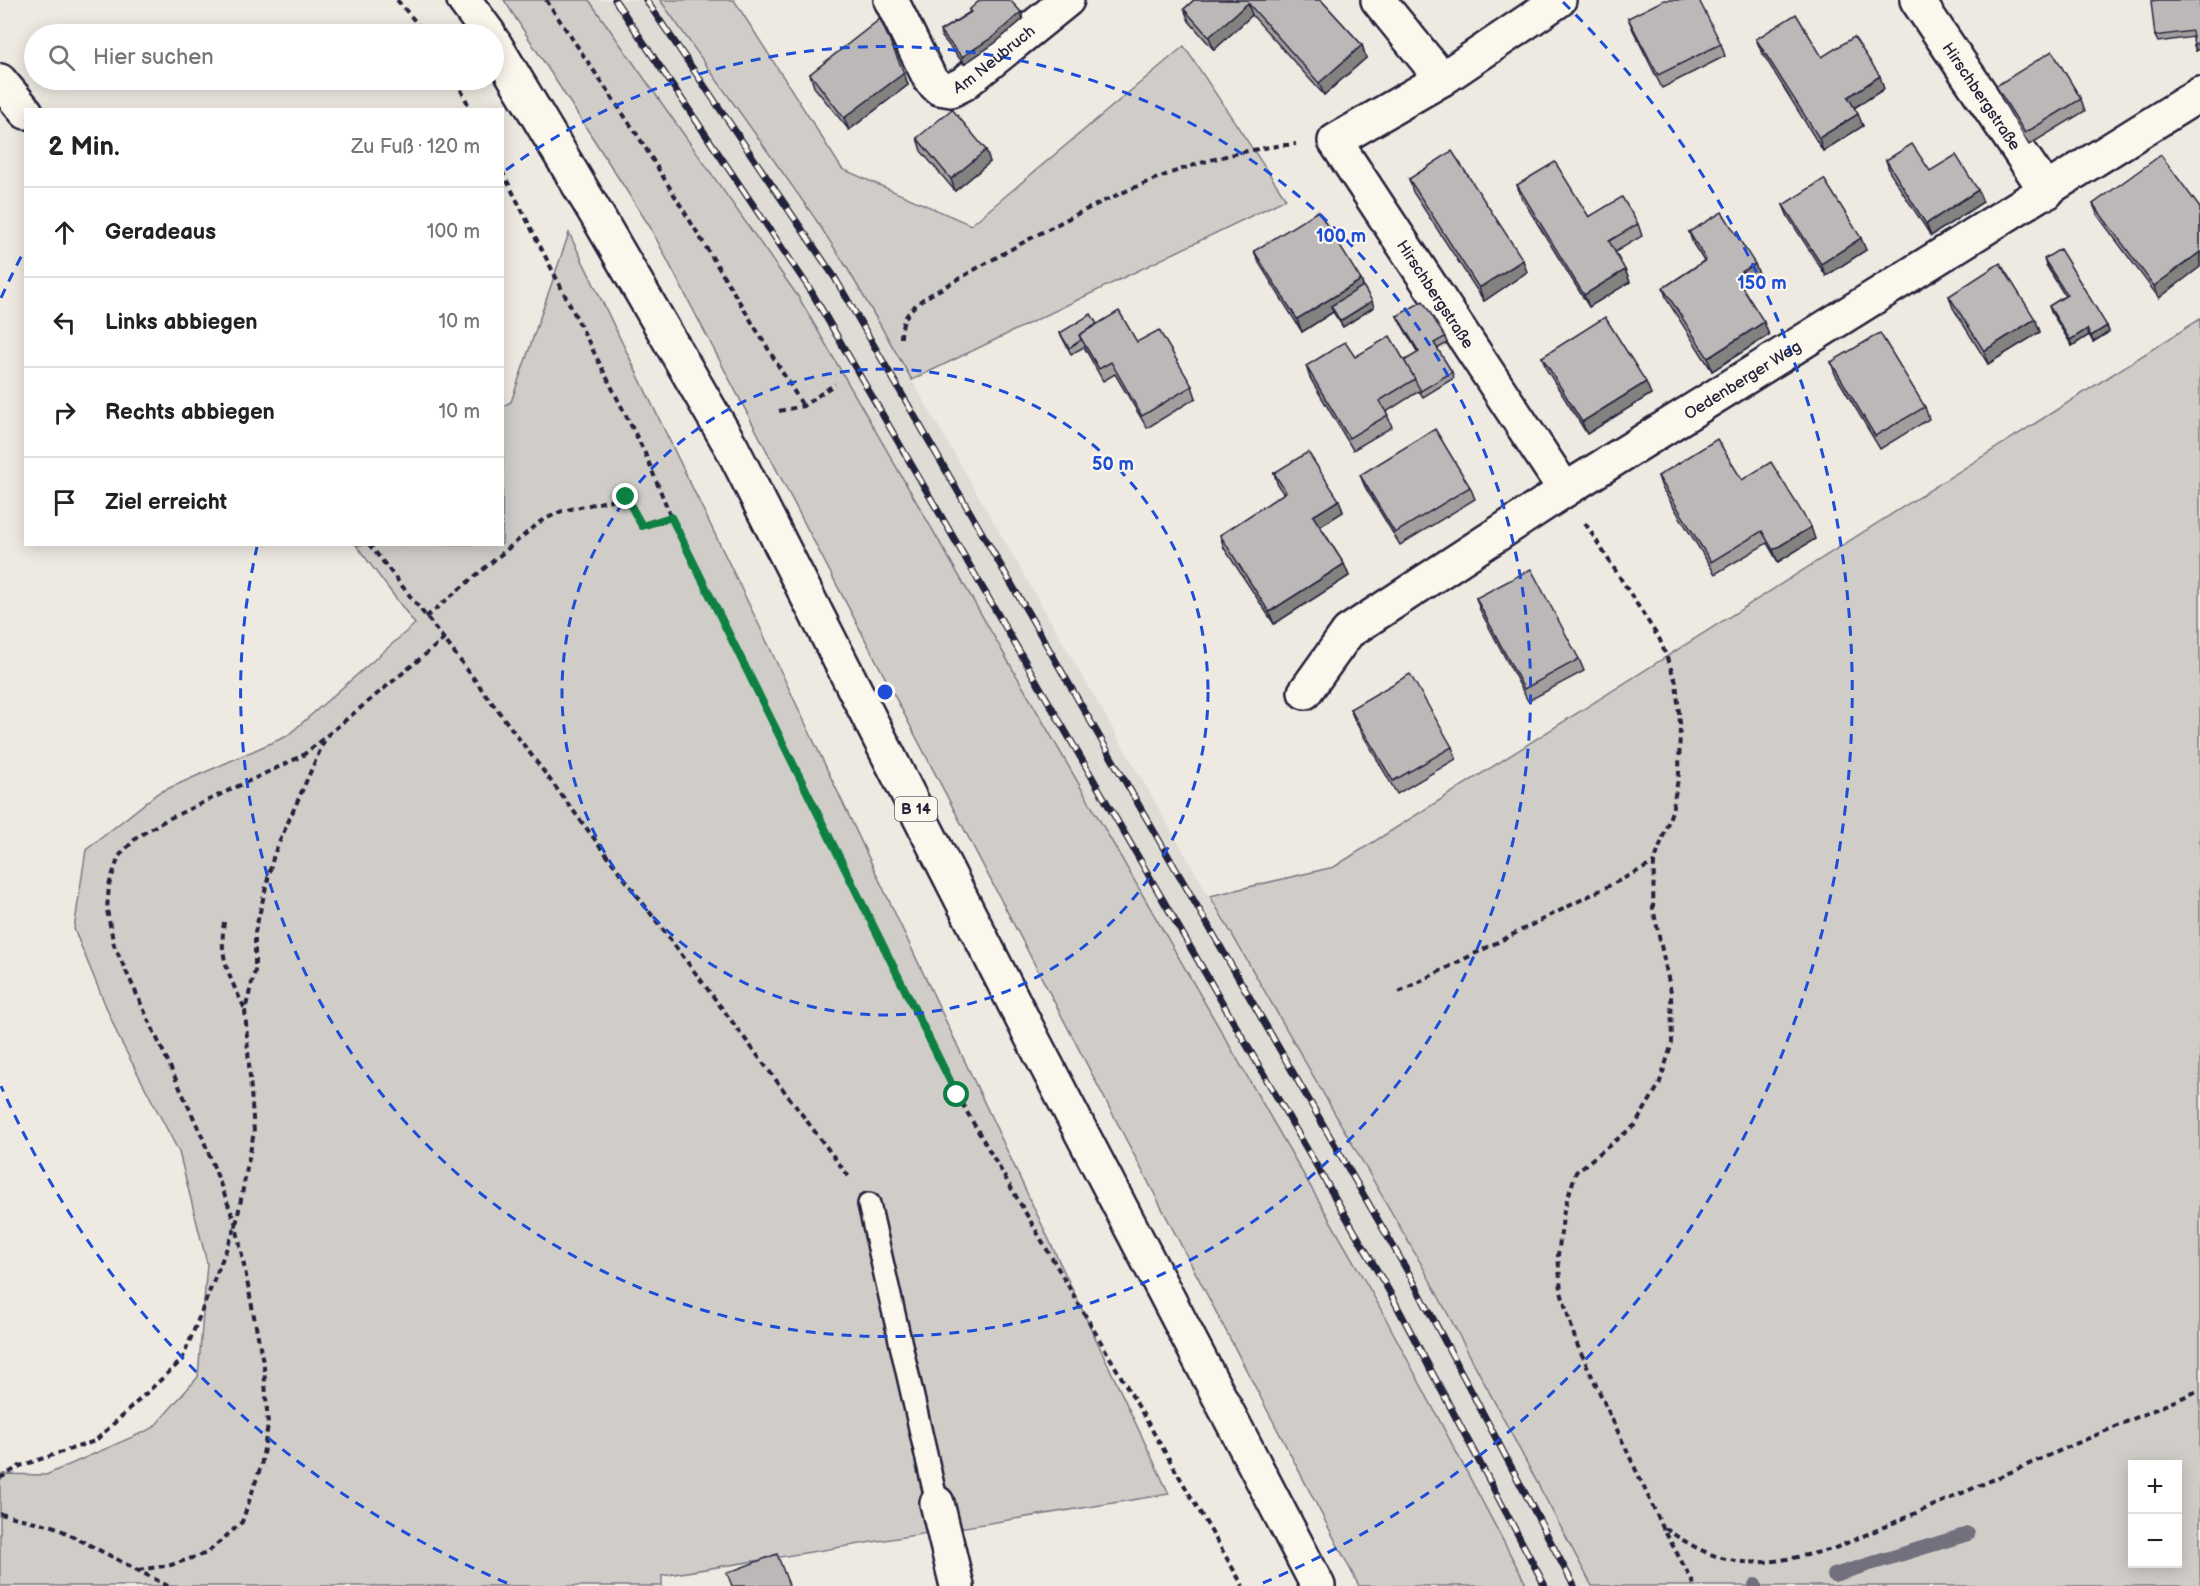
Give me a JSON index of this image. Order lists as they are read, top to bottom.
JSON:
{
  "streets": {
    "street": [
      "Am Neubruch",
      "Hirschbergstraße",
      "Oedenberger Weg",
      "B 14"
    ]
  },
  "crossings": [
    ["Hirschbergstraße", "Oedenberger Weg"]
  ],
  "page": {
    "search": "Hier suchen",
    "heading": ["2 Min.", "Zu Fuß · 120 m"],
    "list": [
      ["Geradeaus", "100 m"],
      ["Links abbiegen", "10 m"],
      ["Rechts abbiegen", "10 m"],
      "Ziel erreicht"
    ],
    "map_buttons": ["+", "−"]
  },
  "rings": ["100 m", "150 m", "50 m"]
}
